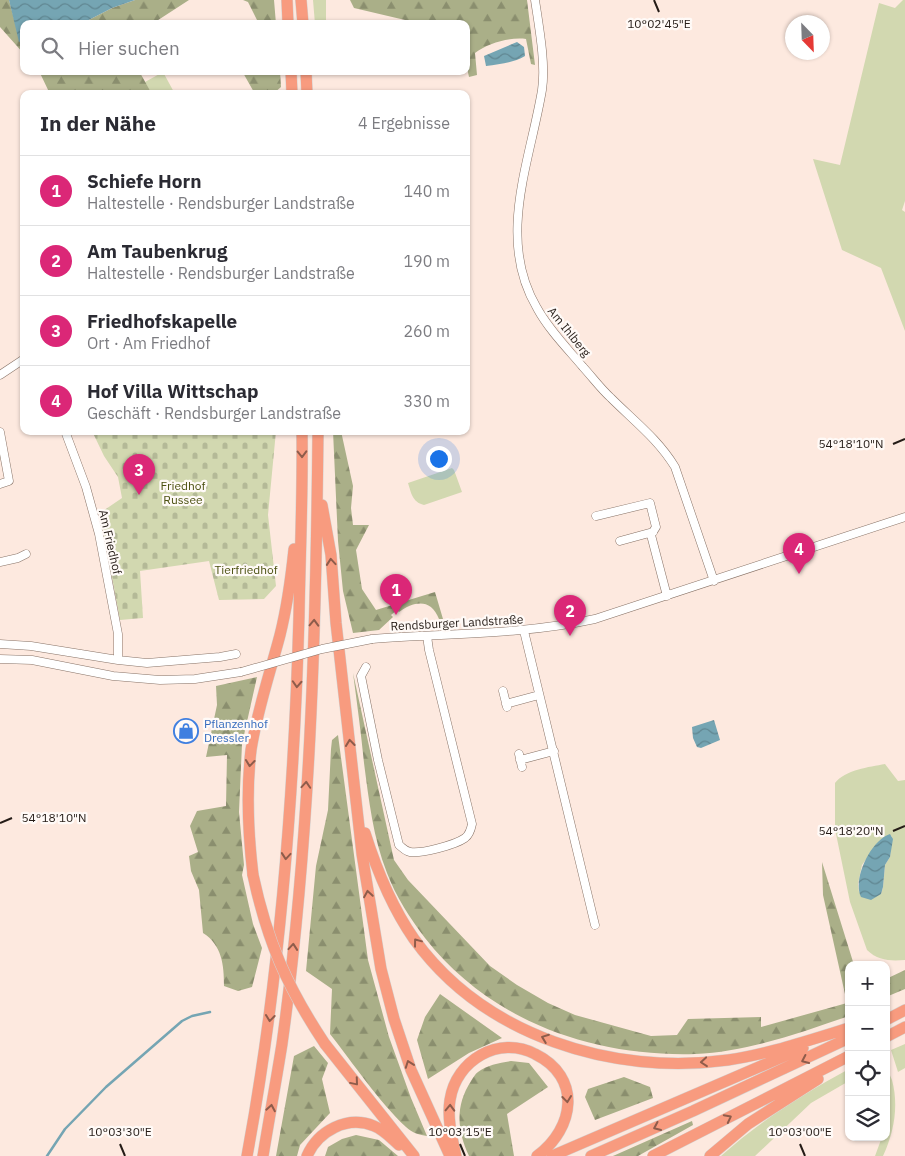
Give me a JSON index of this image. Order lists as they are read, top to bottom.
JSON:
{
  "streets": {
    "street": ["Am Ihlberg", "Am Friedhof", "Rendsburger Landstraße"]
  },
  "crossings": [
    ["Am Ihlberg", "Rendsburger Landstraße"]
  ],
  "parks": ["Friedhof Russee", "Tierfriedhof"],
  "places": {
    "shop": ["Pflanzenhof Dressler"]
  },
  "north": "bottom right",
  "page": {
    "search": "Hier suchen",
    "heading": ["In der Nähe", "4 Ergebnisse"],
    "list": [
      {
        "mark": "1",
        "name": "Schiefe Horn",
        "note": "Haltestelle · Rendsburger Landstraße",
        "value": "140 m"
      },
      {
        "mark": "2",
        "name": "Am Taubenkrug",
        "note": "Haltestelle · Rendsburger Landstraße",
        "value": "190 m"
      },
      {
        "mark": "3",
        "name": "Friedhofskapelle",
        "note": "Ort · Am Friedhof",
        "value": "260 m"
      },
      {
        "mark": "4",
        "name": "Hof Villa Wittschap",
        "note": "Geschäft · Rendsburger Landstraße",
        "value": "330 m"
      }
    ],
    "pins": [
      "3",
      "4",
      "1",
      "2"
    ],
    "map_buttons": ["+", "−"]
  },
  "coordinates": [
    "10°02'45\"E",
    "54°18'10\"N",
    "54°18'20\"N",
    "10°03'30\"E",
    "10°03'15\"E",
    "10°03'00\"E"
  ]
}
